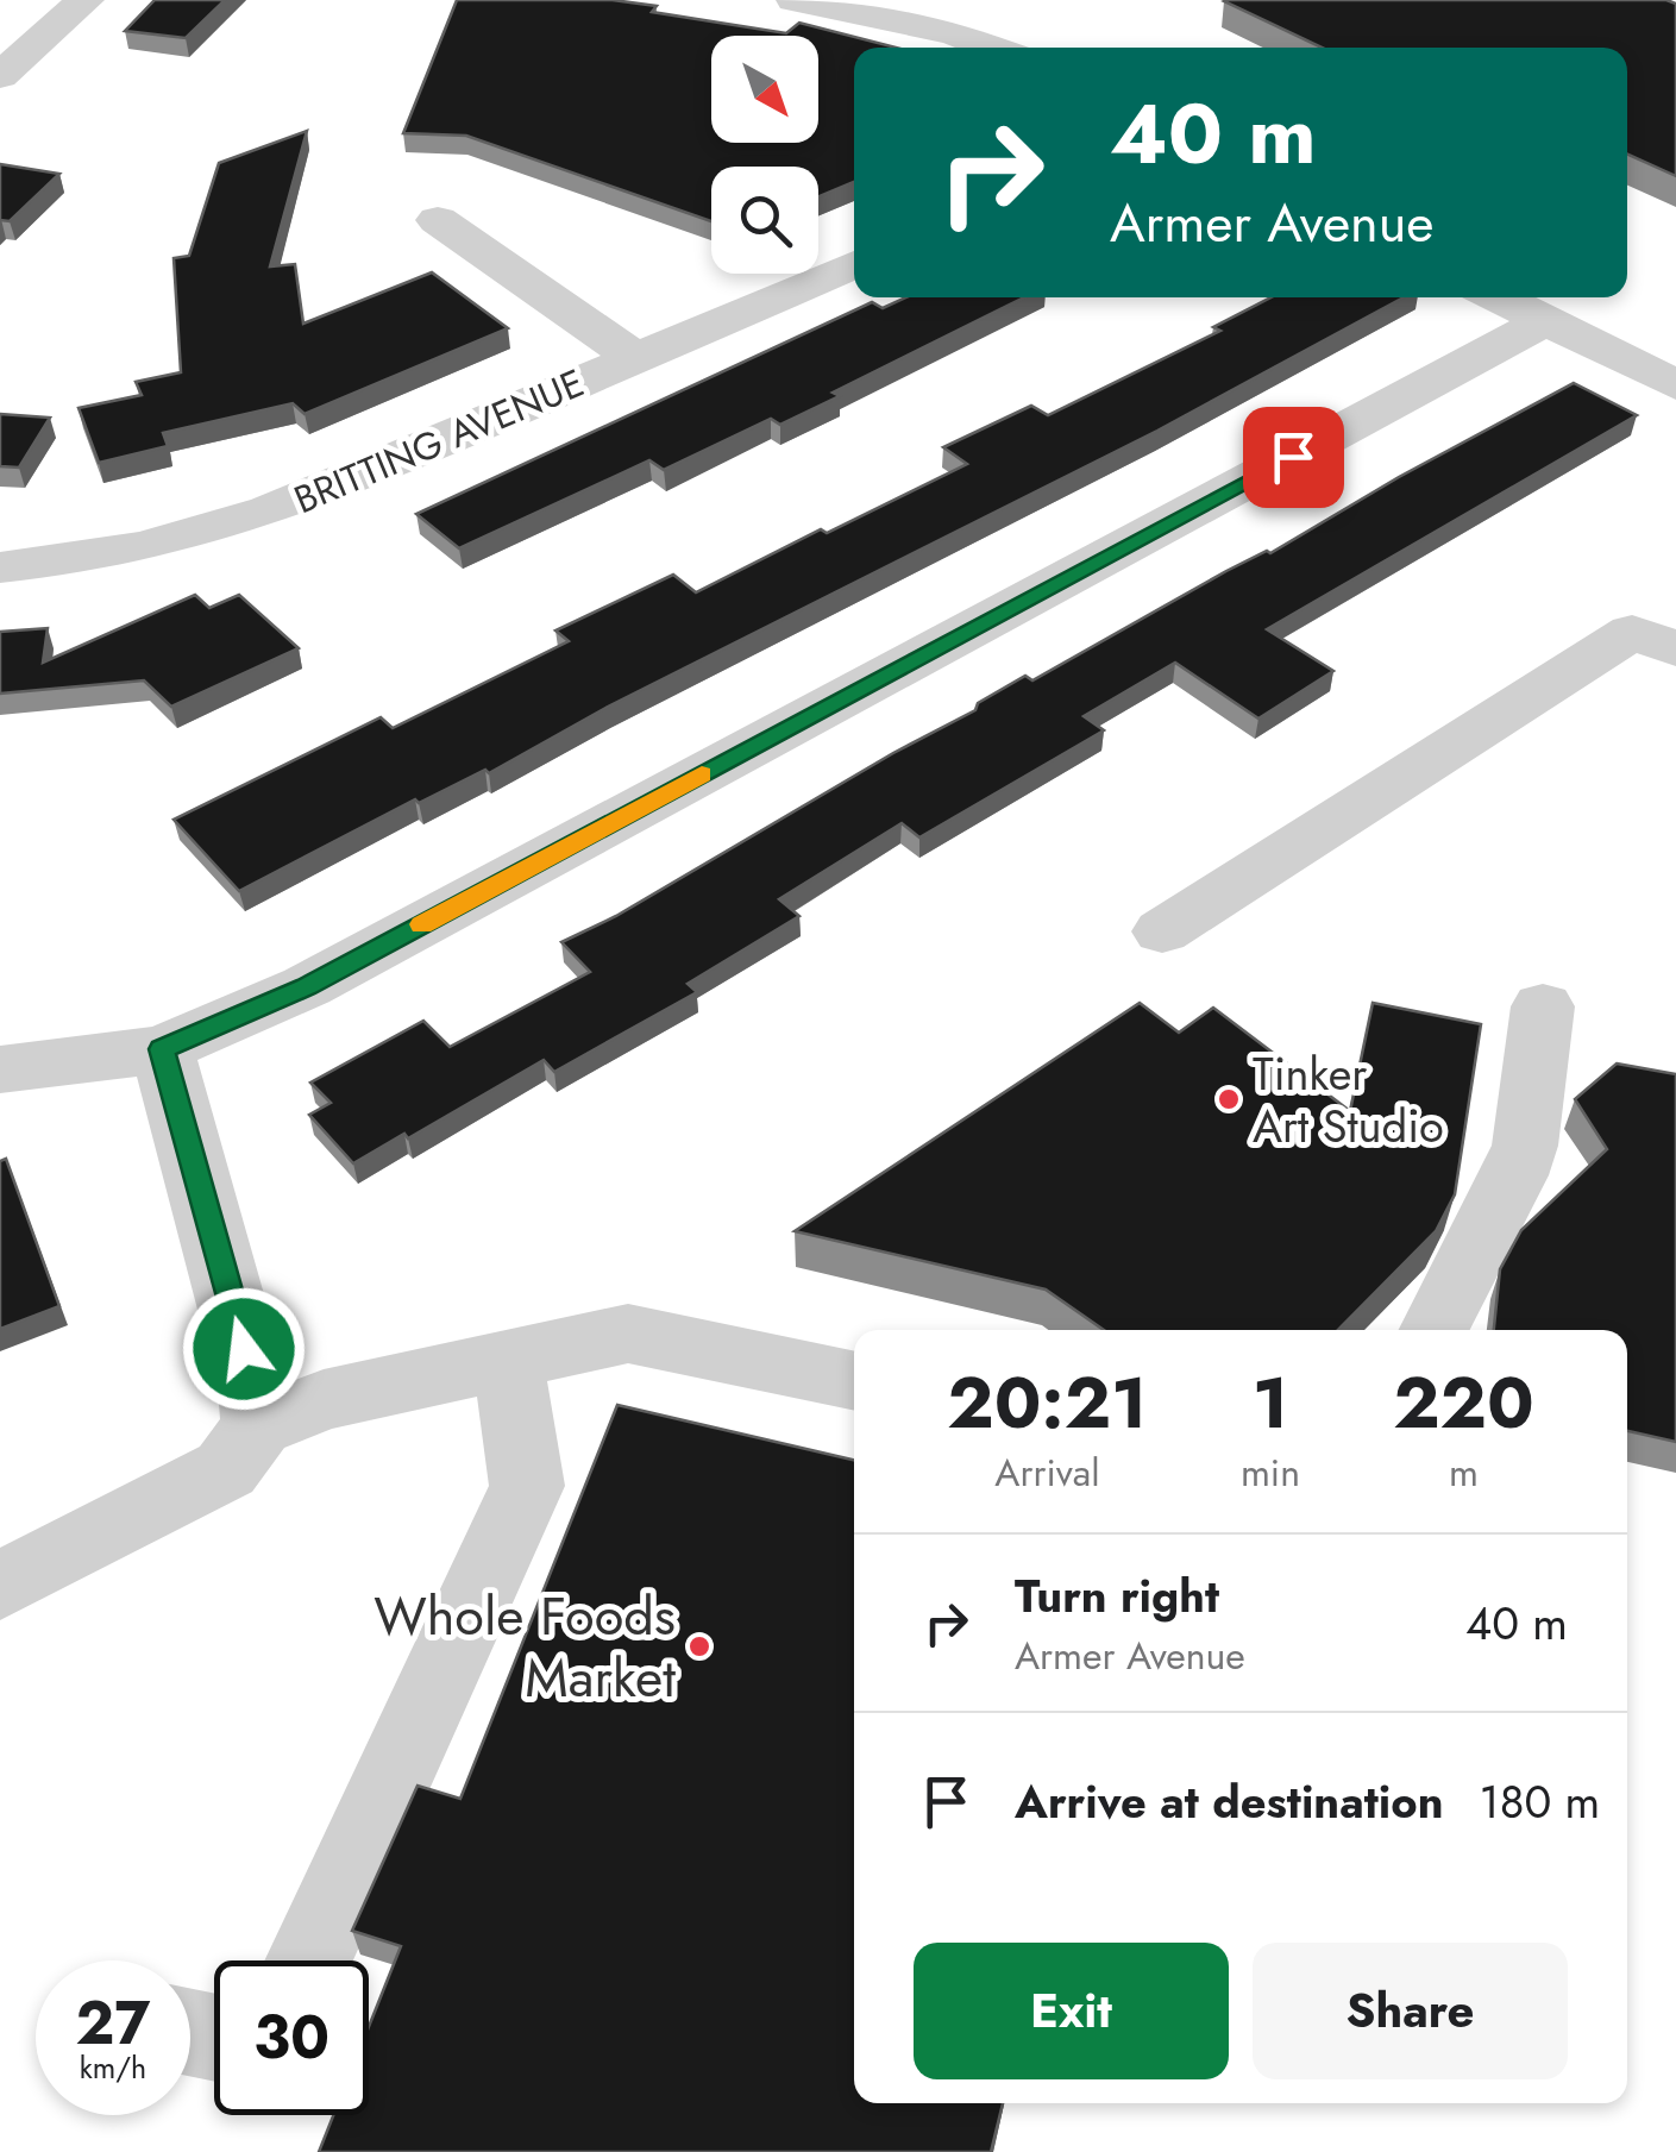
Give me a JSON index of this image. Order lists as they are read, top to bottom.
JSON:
{
  "streets": {
    "street": ["BRITTING AVENUE"]
  },
  "places": ["Tinker Art Studio", "Whole Foods Market"],
  "north": "bottom right",
  "page": {
    "turn": ["40 m", "Armer Avenue"],
    "eta": [
      "20:21",
      "Arrival",
      "1",
      "min",
      "220",
      "m"
    ],
    "list": [
      {
        "name": "Turn right",
        "note": "Armer Avenue",
        "value": "40 m"
      },
      {
        "name": "Arrive at destination",
        "value": "180 m"
      }
    ],
    "buttons": ["Exit", "Share"],
    "speed": "27 km/h",
    "limit": "30"
  }
}
